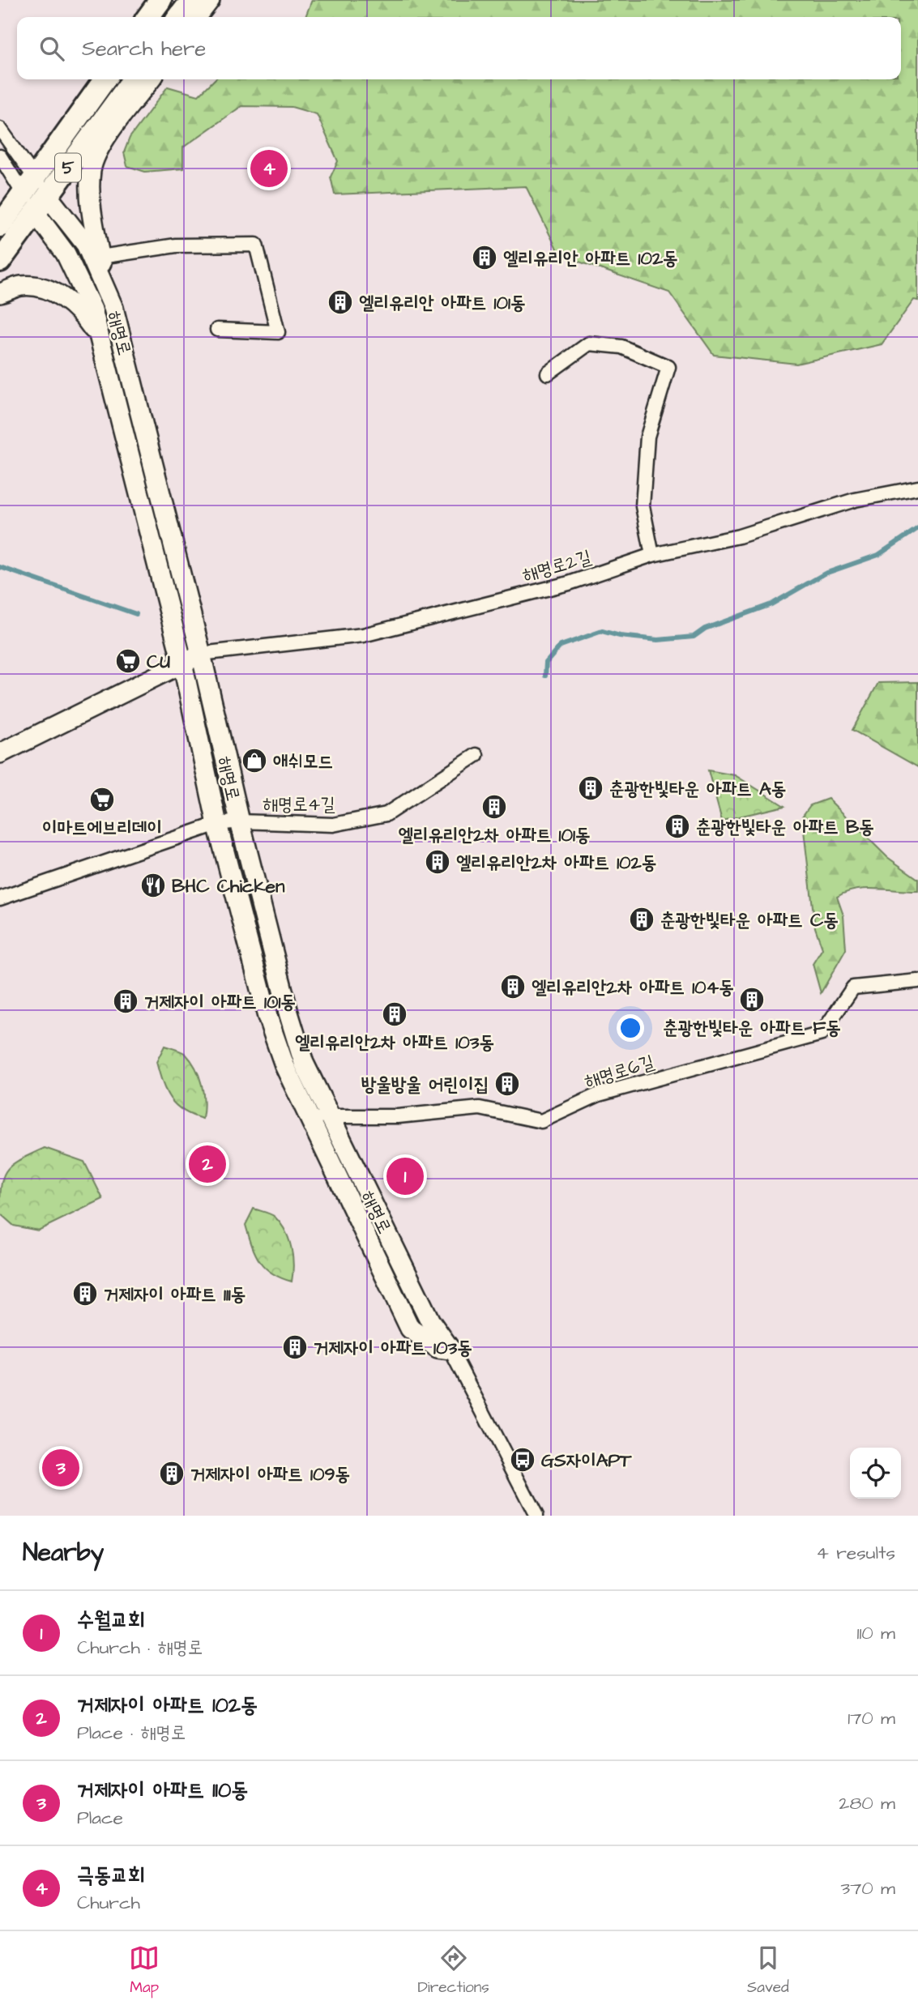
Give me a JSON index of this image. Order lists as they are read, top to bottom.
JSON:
{
  "streets": {
    "main road": ["5"],
    "street": [
      "해명로",
      "해명로2길",
      "해명로4길",
      "해명로6길"
    ]
  },
  "crossings": [
    ["5", "해명로"],
    ["해명로", "해명로2길"],
    ["해명로", "해명로4길"],
    ["해명로", "해명로6길"]
  ],
  "places": {
    "building": [
      "엘리유리안 아파트 102동",
      "엘리유리안 아파트 101동",
      "춘광한빛타운 아파트 A동",
      "엘리유리안2차 아파트 101동",
      "춘광한빛타운 아파트 B동",
      "엘리유리안2차 아파트 102동",
      "춘광한빛타운 아파트 C동",
      "엘리유리안2차 아파트 104동",
      "춘광한빛타운 아파트 F동",
      "거제자이 아파트 101동",
      "엘리유리안2차 아파트 103동",
      "방울방울 어린이집",
      "거제자이 아파트 111동",
      "거제자이 아파트 103동",
      "거제자이 아파트 109동"
    ],
    "supermarket": ["CU", "이마트에브리데이"],
    "shop": ["애쉬모드"],
    "restaurant": ["BHC Chicken"],
    "bus stop": ["GS자이APT"]
  },
  "page": {
    "search": "Search here",
    "pins": [
      "4",
      "2",
      "1",
      "3"
    ],
    "heading": ["Nearby", "4 results"],
    "list": [
      {
        "mark": "1",
        "name": "수월교회",
        "note": "Church · 해명로",
        "value": "110 m"
      },
      {
        "mark": "2",
        "name": "거제자이 아파트 102동",
        "note": "Place · 해명로",
        "value": "170 m"
      },
      {
        "mark": "3",
        "name": "거제자이 아파트 110동",
        "note": "Place",
        "value": "280 m"
      },
      {
        "mark": "4",
        "name": "극동교회",
        "note": "Church",
        "value": "370 m"
      }
    ],
    "nav": ["Map", "Directions", "Saved"]
  }
}
